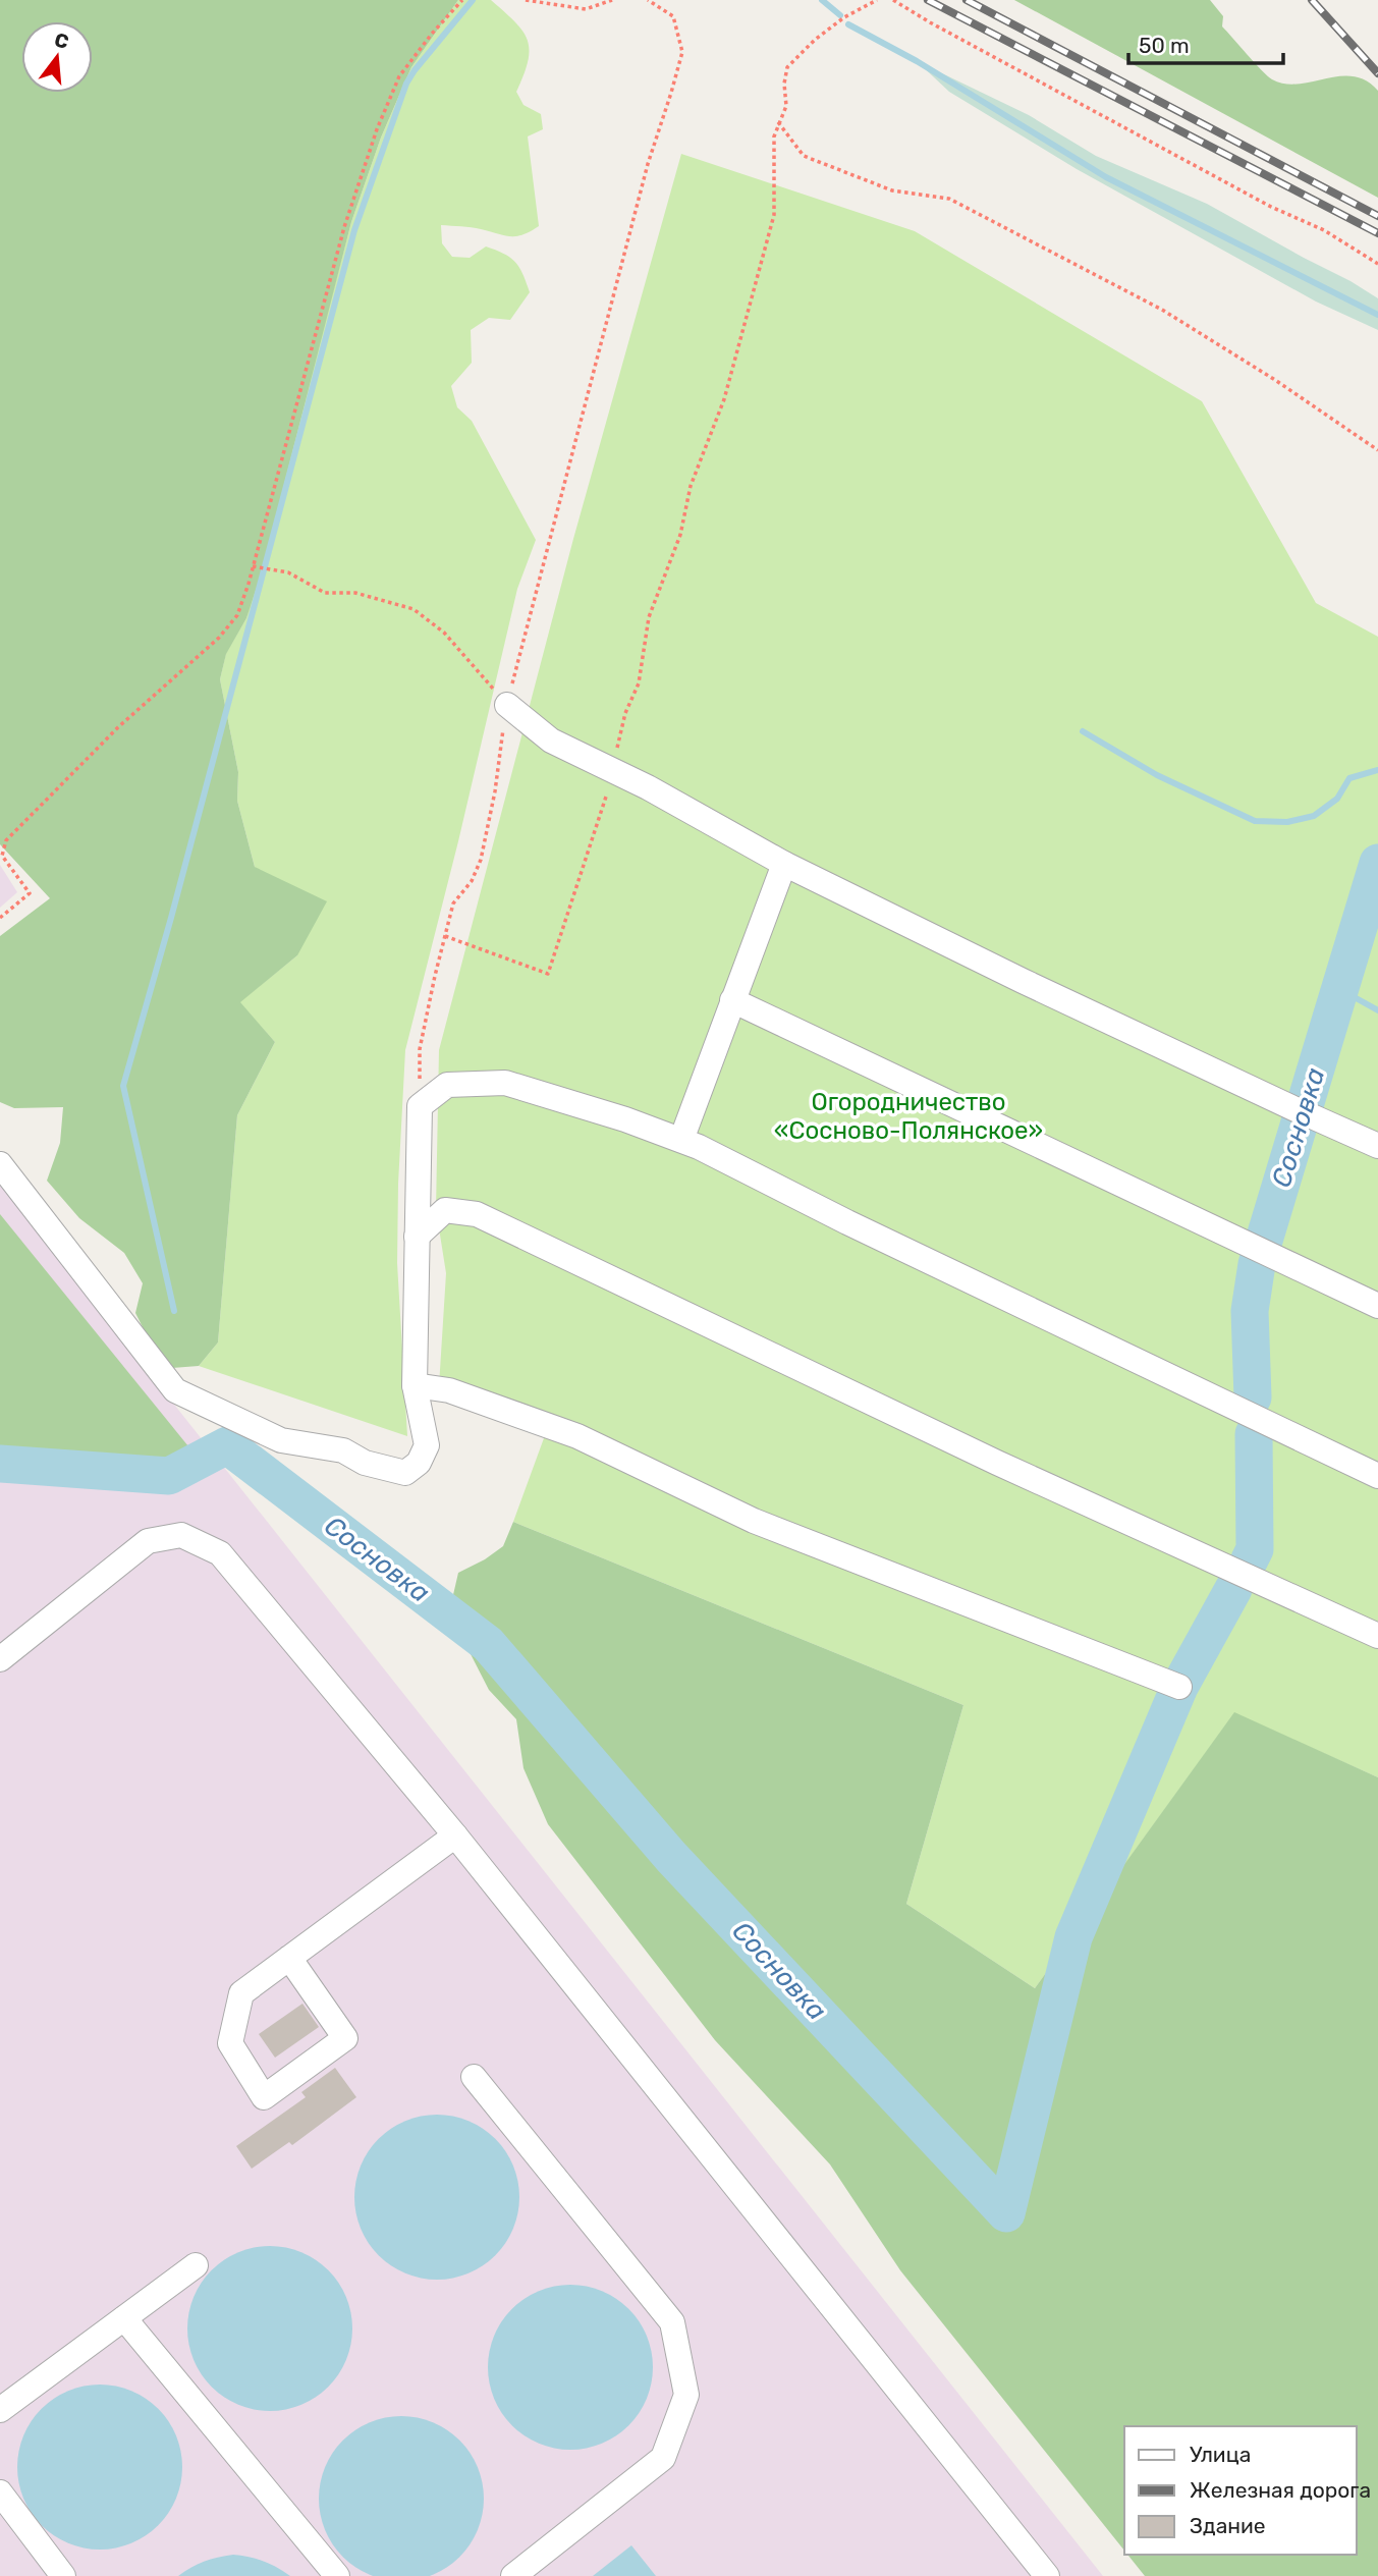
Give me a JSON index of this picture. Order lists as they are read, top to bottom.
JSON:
{
  "water": ["Сосновка"],
  "parks": ["Огородничество «Сосново-Полянское»"],
  "legend": ["Улица", "Железная дорога", "Здание"],
  "scale_bar": "50 m",
  "north": "top"
}
